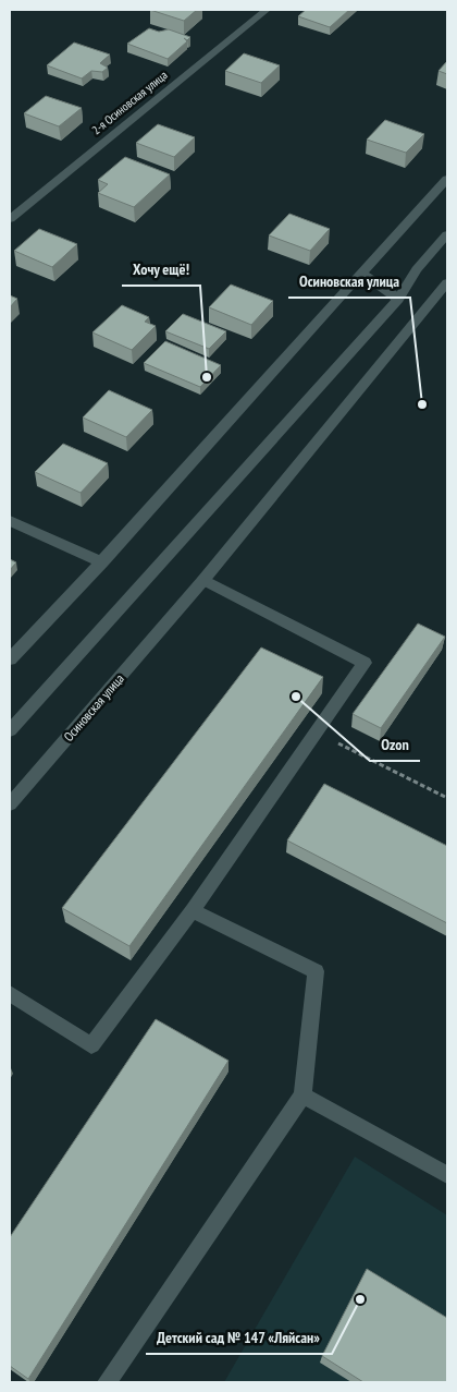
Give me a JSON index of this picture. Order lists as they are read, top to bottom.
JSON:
{
  "streets": {
    "street": ["2-я Осиновская улица", "Осиновская улица"]
  },
  "places": [
    "Хочу ещё!",
    "Осиновская улица",
    "Ozon",
    "Детский сад № 147 «Ляйсан»"
  ]
}
